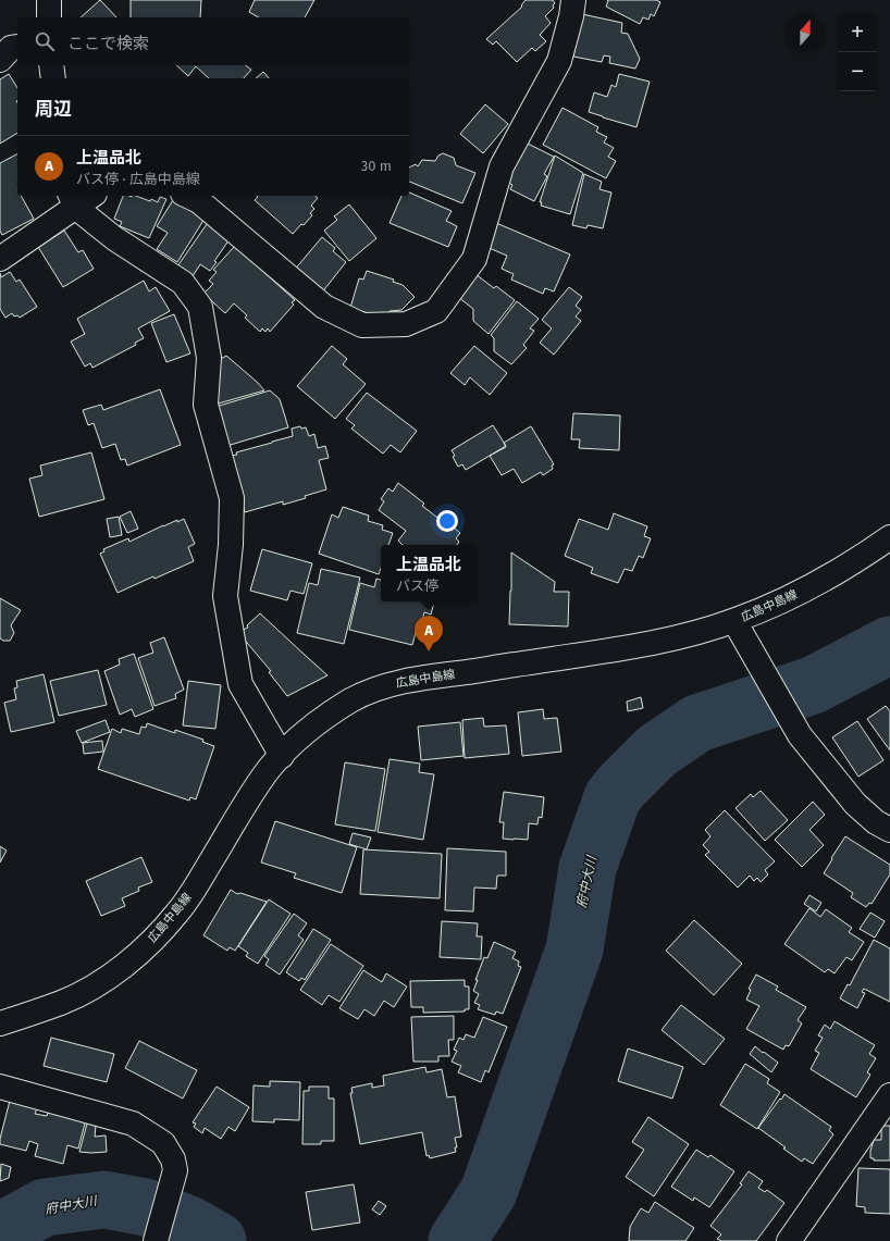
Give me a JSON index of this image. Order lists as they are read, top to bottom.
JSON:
{
  "streets": {
    "street": ["広島中島線"]
  },
  "water": ["府中大川"],
  "north": "top",
  "page": {
    "map_buttons": ["+", "−"],
    "search": "ここで検索",
    "heading": "周辺",
    "list": [
      {
        "mark": "A",
        "name": "上温品北",
        "note": "バス停 · 広島中島線",
        "value": "30 m"
      }
    ],
    "popup": ["上温品北", "バス停"],
    "pins": "A"
  }
}
